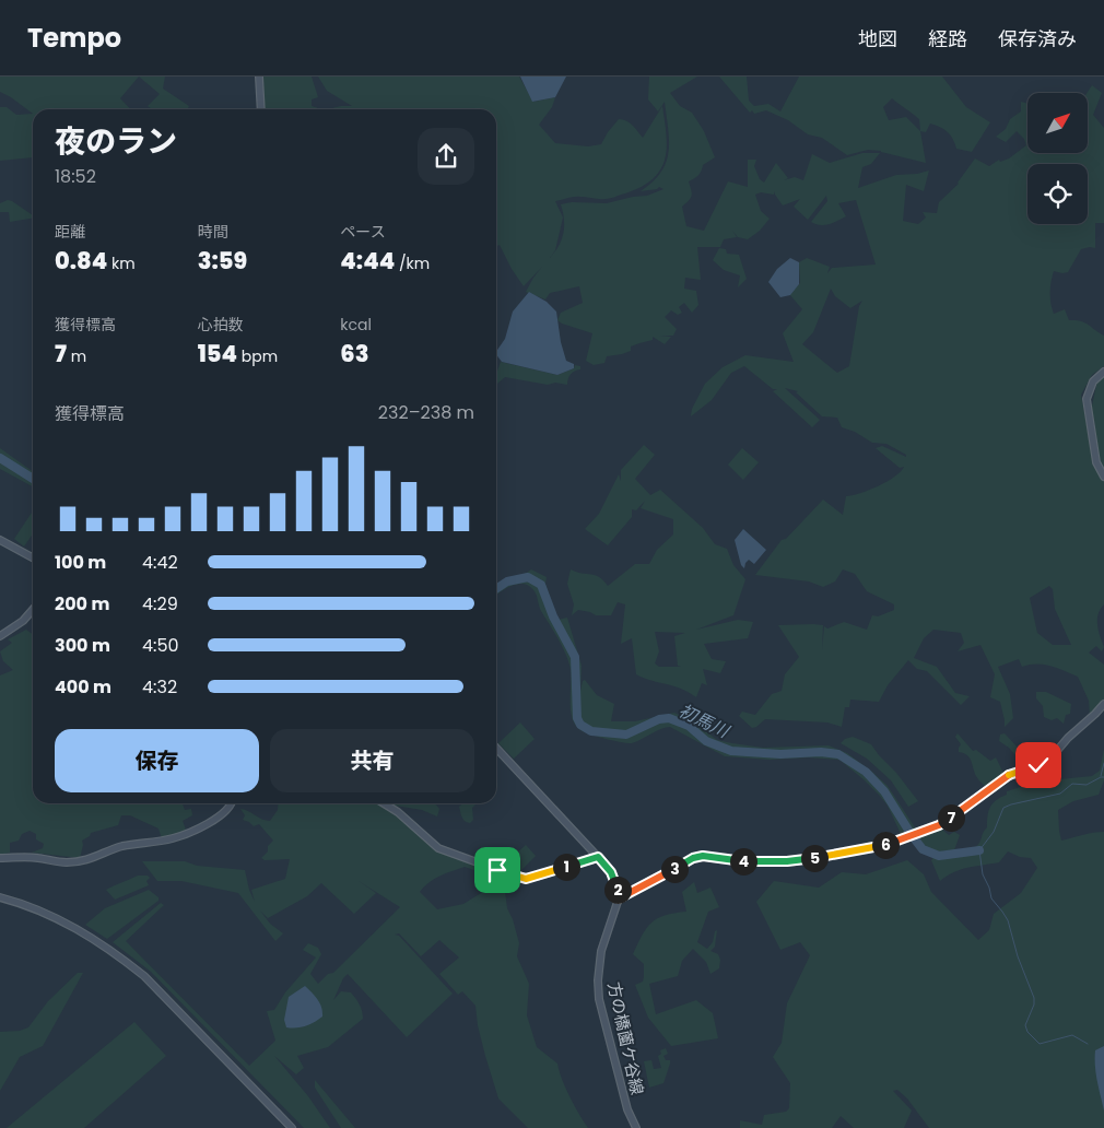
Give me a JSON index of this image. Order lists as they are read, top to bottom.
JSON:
{
  "streets": {
    "street": ["方の橋薗ケ谷線"]
  },
  "water": ["初馬川"],
  "north": "top right",
  "page": {
    "header": "Tempo",
    "nav": ["地図", "経路", "保存済み"],
    "heading": ["夜のラン", "18:52"],
    "stats": [
      ["距離", "0.84 km"],
      ["時間", "3:59"],
      ["ペース", "4:44 /km"],
      ["獲得標高", "7 m"],
      ["心拍数", "154 bpm"],
      ["kcal", "63"]
    ],
    "chart": ["獲得標高", "232–238 m"],
    "list": [
      {
        "name": "100 m",
        "note": "4:42"
      },
      {
        "name": "200 m",
        "note": "4:29"
      },
      {
        "name": "300 m",
        "note": "4:50"
      },
      {
        "name": "400 m",
        "note": "4:32"
      }
    ],
    "buttons": ["保存", "共有"],
    "pins": [
      "7",
      "6",
      "5",
      "4",
      "1",
      "3",
      "2"
    ]
  }
}
